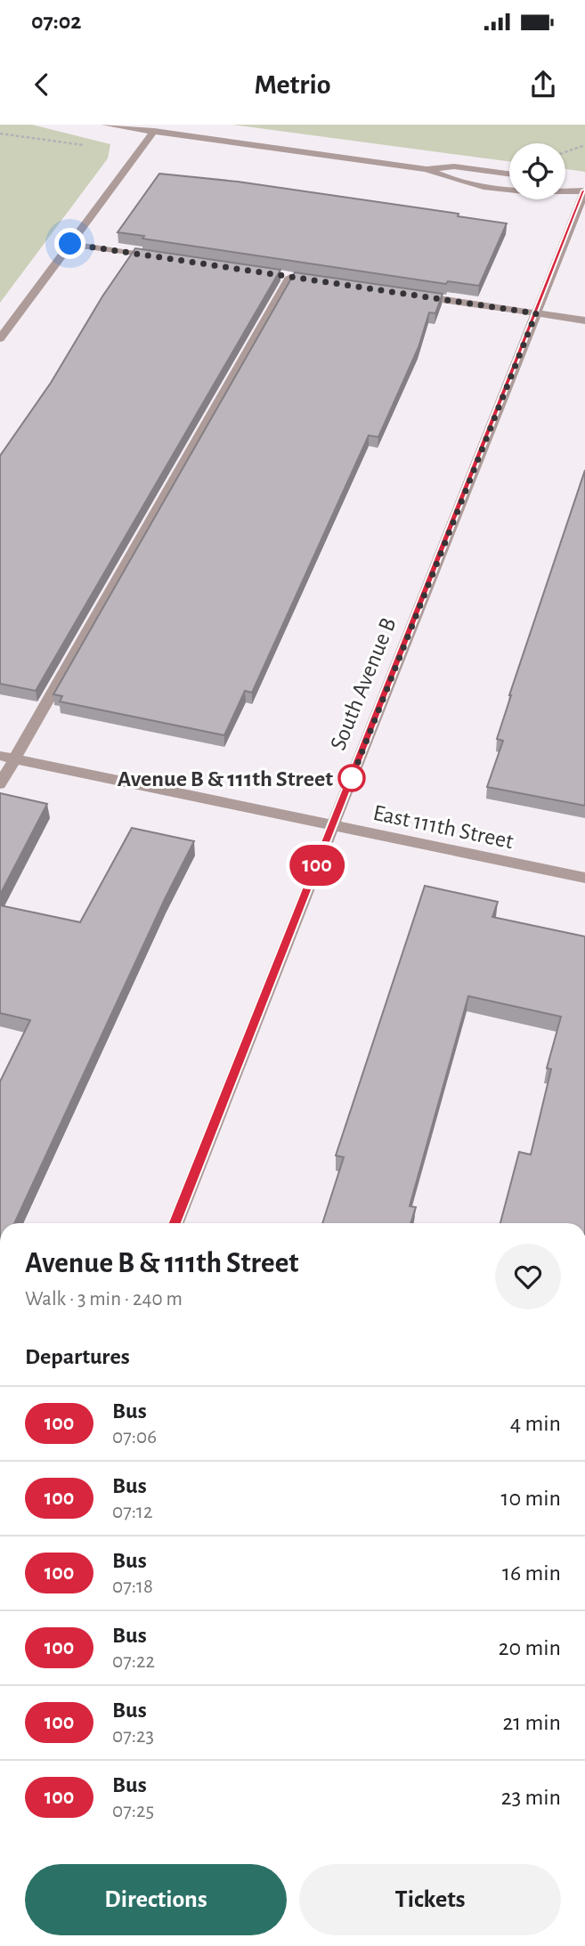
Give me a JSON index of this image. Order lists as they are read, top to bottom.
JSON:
{
  "streets": {
    "street": ["South Avenue B", "East 111th Street"]
  },
  "crossings": [
    ["South Avenue B", "East 111th Street"]
  ],
  "places": ["Avenue B & 111th Street"],
  "lines": ["bus line 100"],
  "page": {
    "status": "07:02",
    "header": "Metrio",
    "on_map": "100",
    "heading": [
      ["Avenue B & 111th Street", "Walk · 3 min · 240 m"],
      "Departures"
    ],
    "list": [
      {
        "mark": "100",
        "name": "Bus",
        "note": "07:06",
        "value": "4 min"
      },
      {
        "mark": "100",
        "name": "Bus",
        "note": "07:12",
        "value": "10 min"
      },
      {
        "mark": "100",
        "name": "Bus",
        "note": "07:18",
        "value": "16 min"
      },
      {
        "mark": "100",
        "name": "Bus",
        "note": "07:22",
        "value": "20 min"
      },
      {
        "mark": "100",
        "name": "Bus",
        "note": "07:23",
        "value": "21 min"
      },
      {
        "mark": "100",
        "name": "Bus",
        "note": "07:25",
        "value": "23 min"
      }
    ],
    "buttons": ["Directions", "Tickets"]
  }
}
